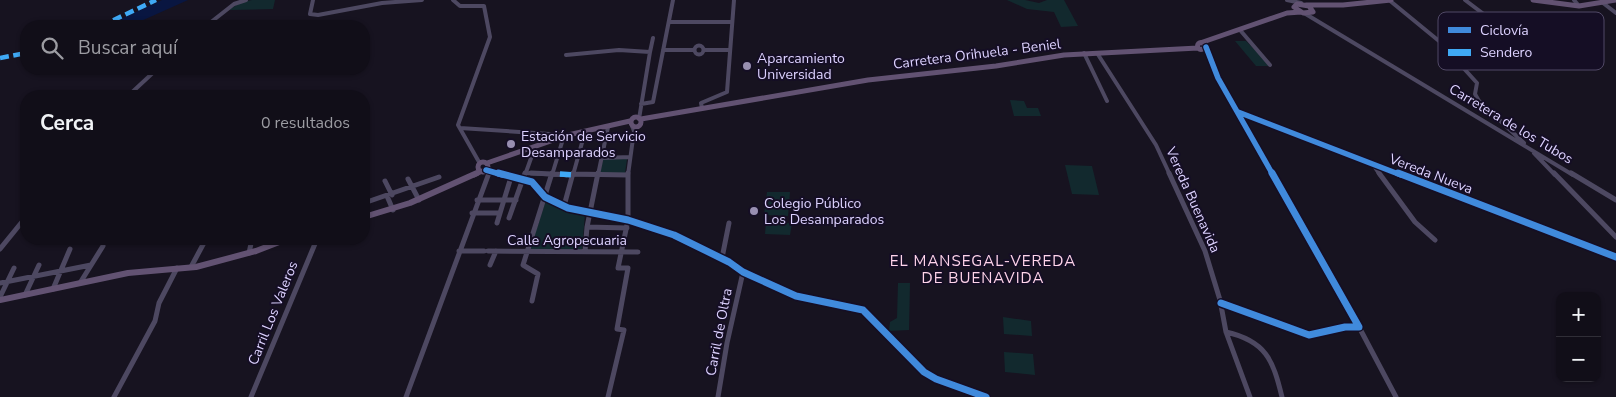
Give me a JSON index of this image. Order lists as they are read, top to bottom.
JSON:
{
  "streets": {
    "main road": ["Carretera Orihuela - Beniel"],
    "street": [
      "Carretera de los Tubos",
      "Vereda Nueva",
      "Vereda Buenavida",
      "Calle Agropecuaria",
      "Carril Los Valeros",
      "Carril de Oltra"
    ]
  },
  "crossings": [
    ["Carretera Orihuela - Beniel", "Vereda Buenavida"]
  ],
  "districts": ["EL MANSEGAL-VEREDA DE BUENAVIDA"],
  "places": ["Aparcamiento Universidad", "Estación de Servicio Desamparados", "Colegio Público Los Desamparados"],
  "legend": ["Ciclovía", "Sendero"],
  "page": {
    "search": "Buscar aquí",
    "heading": ["Cerca", "0 resultados"],
    "map_buttons": ["+", "−"]
  }
}
